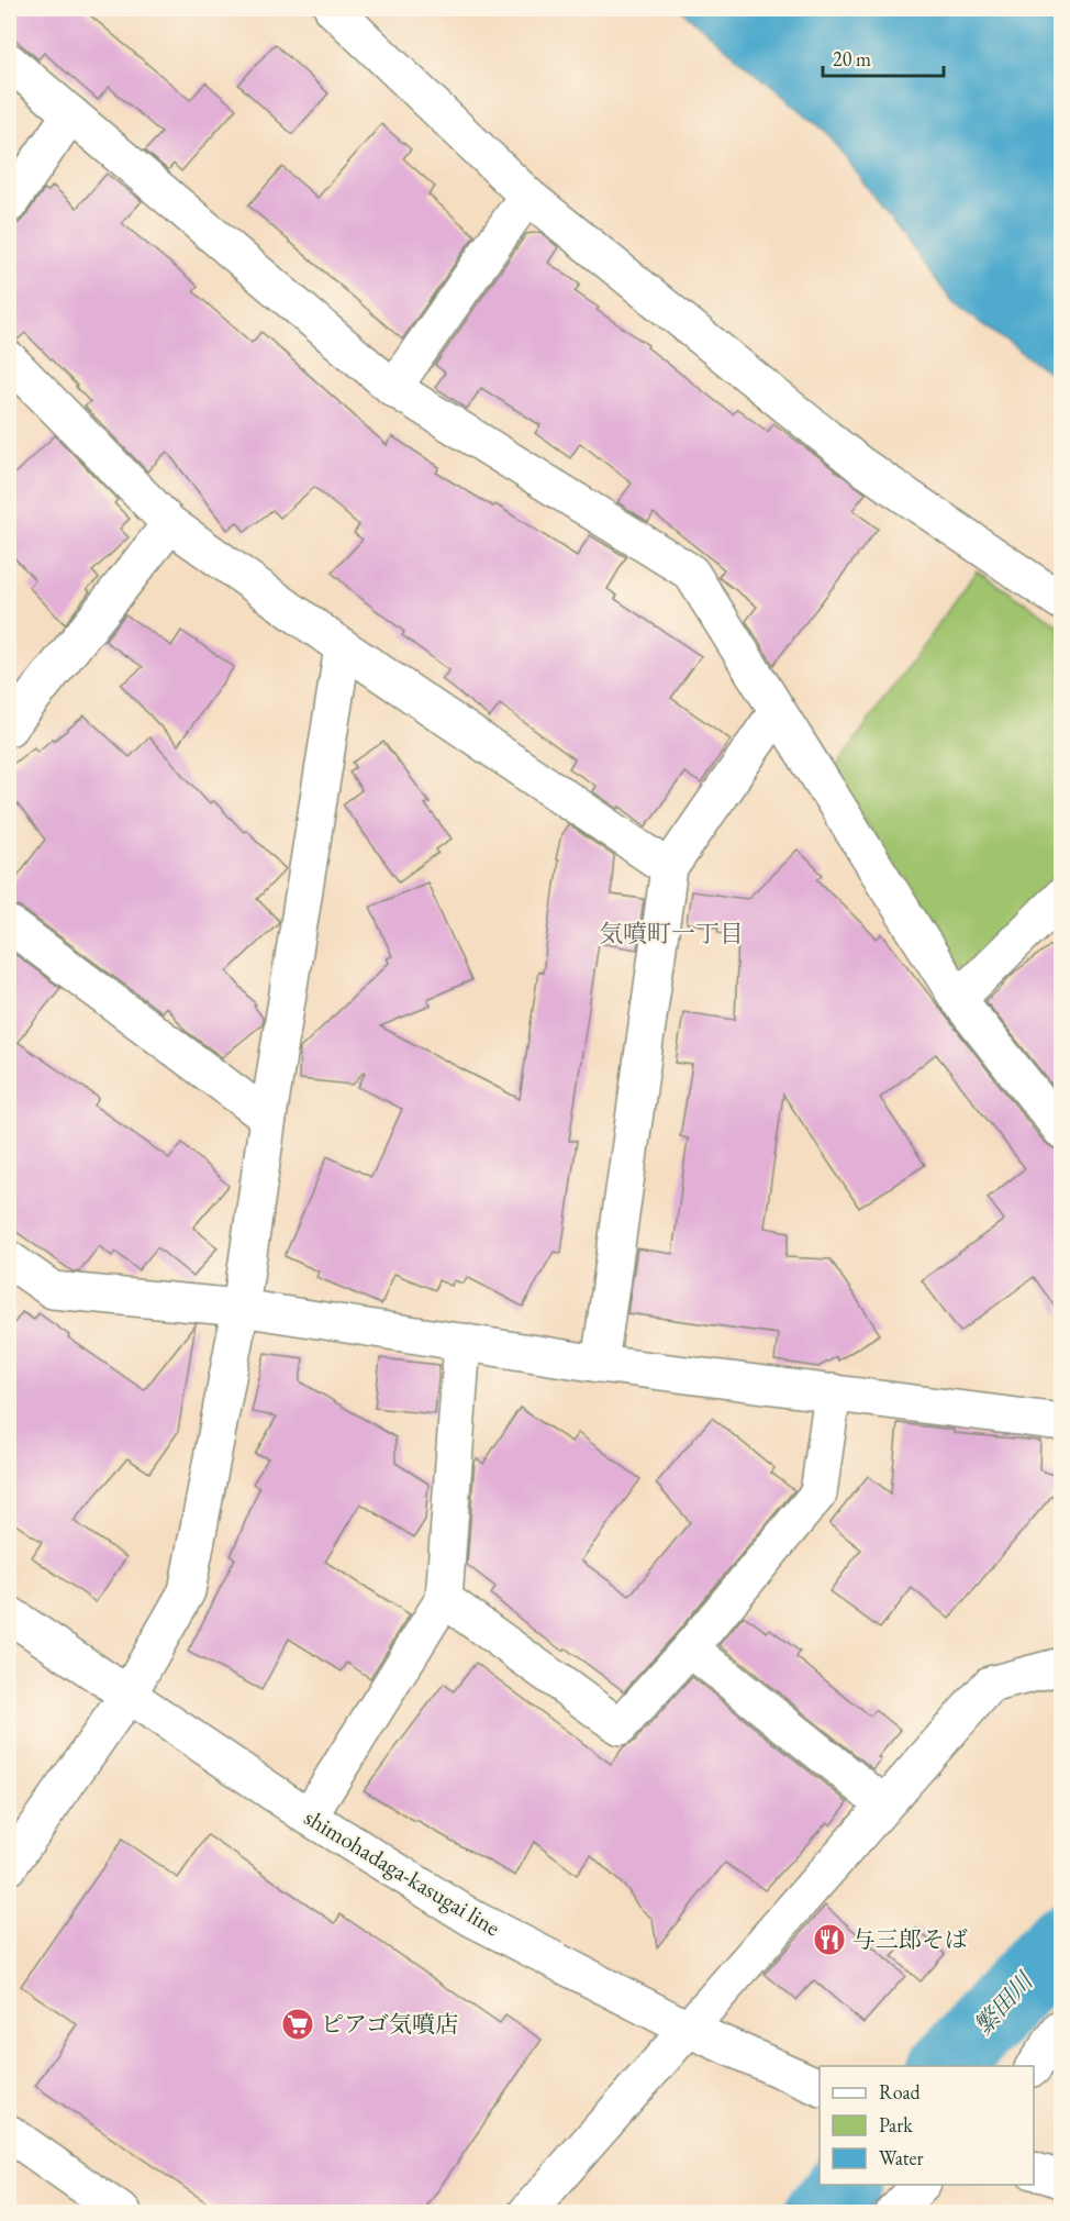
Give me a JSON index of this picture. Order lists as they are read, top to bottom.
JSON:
{
  "streets": {
    "street": ["shimohadaga-kasugai line"]
  },
  "districts": ["気噴町一丁目"],
  "water": ["繁田川"],
  "places": {
    "restaurant": ["与三郎そば"],
    "supermarket": ["ピアゴ気噴店"]
  },
  "legend": ["Road", "Park", "Water"],
  "scale_bar": "20 m"
}
